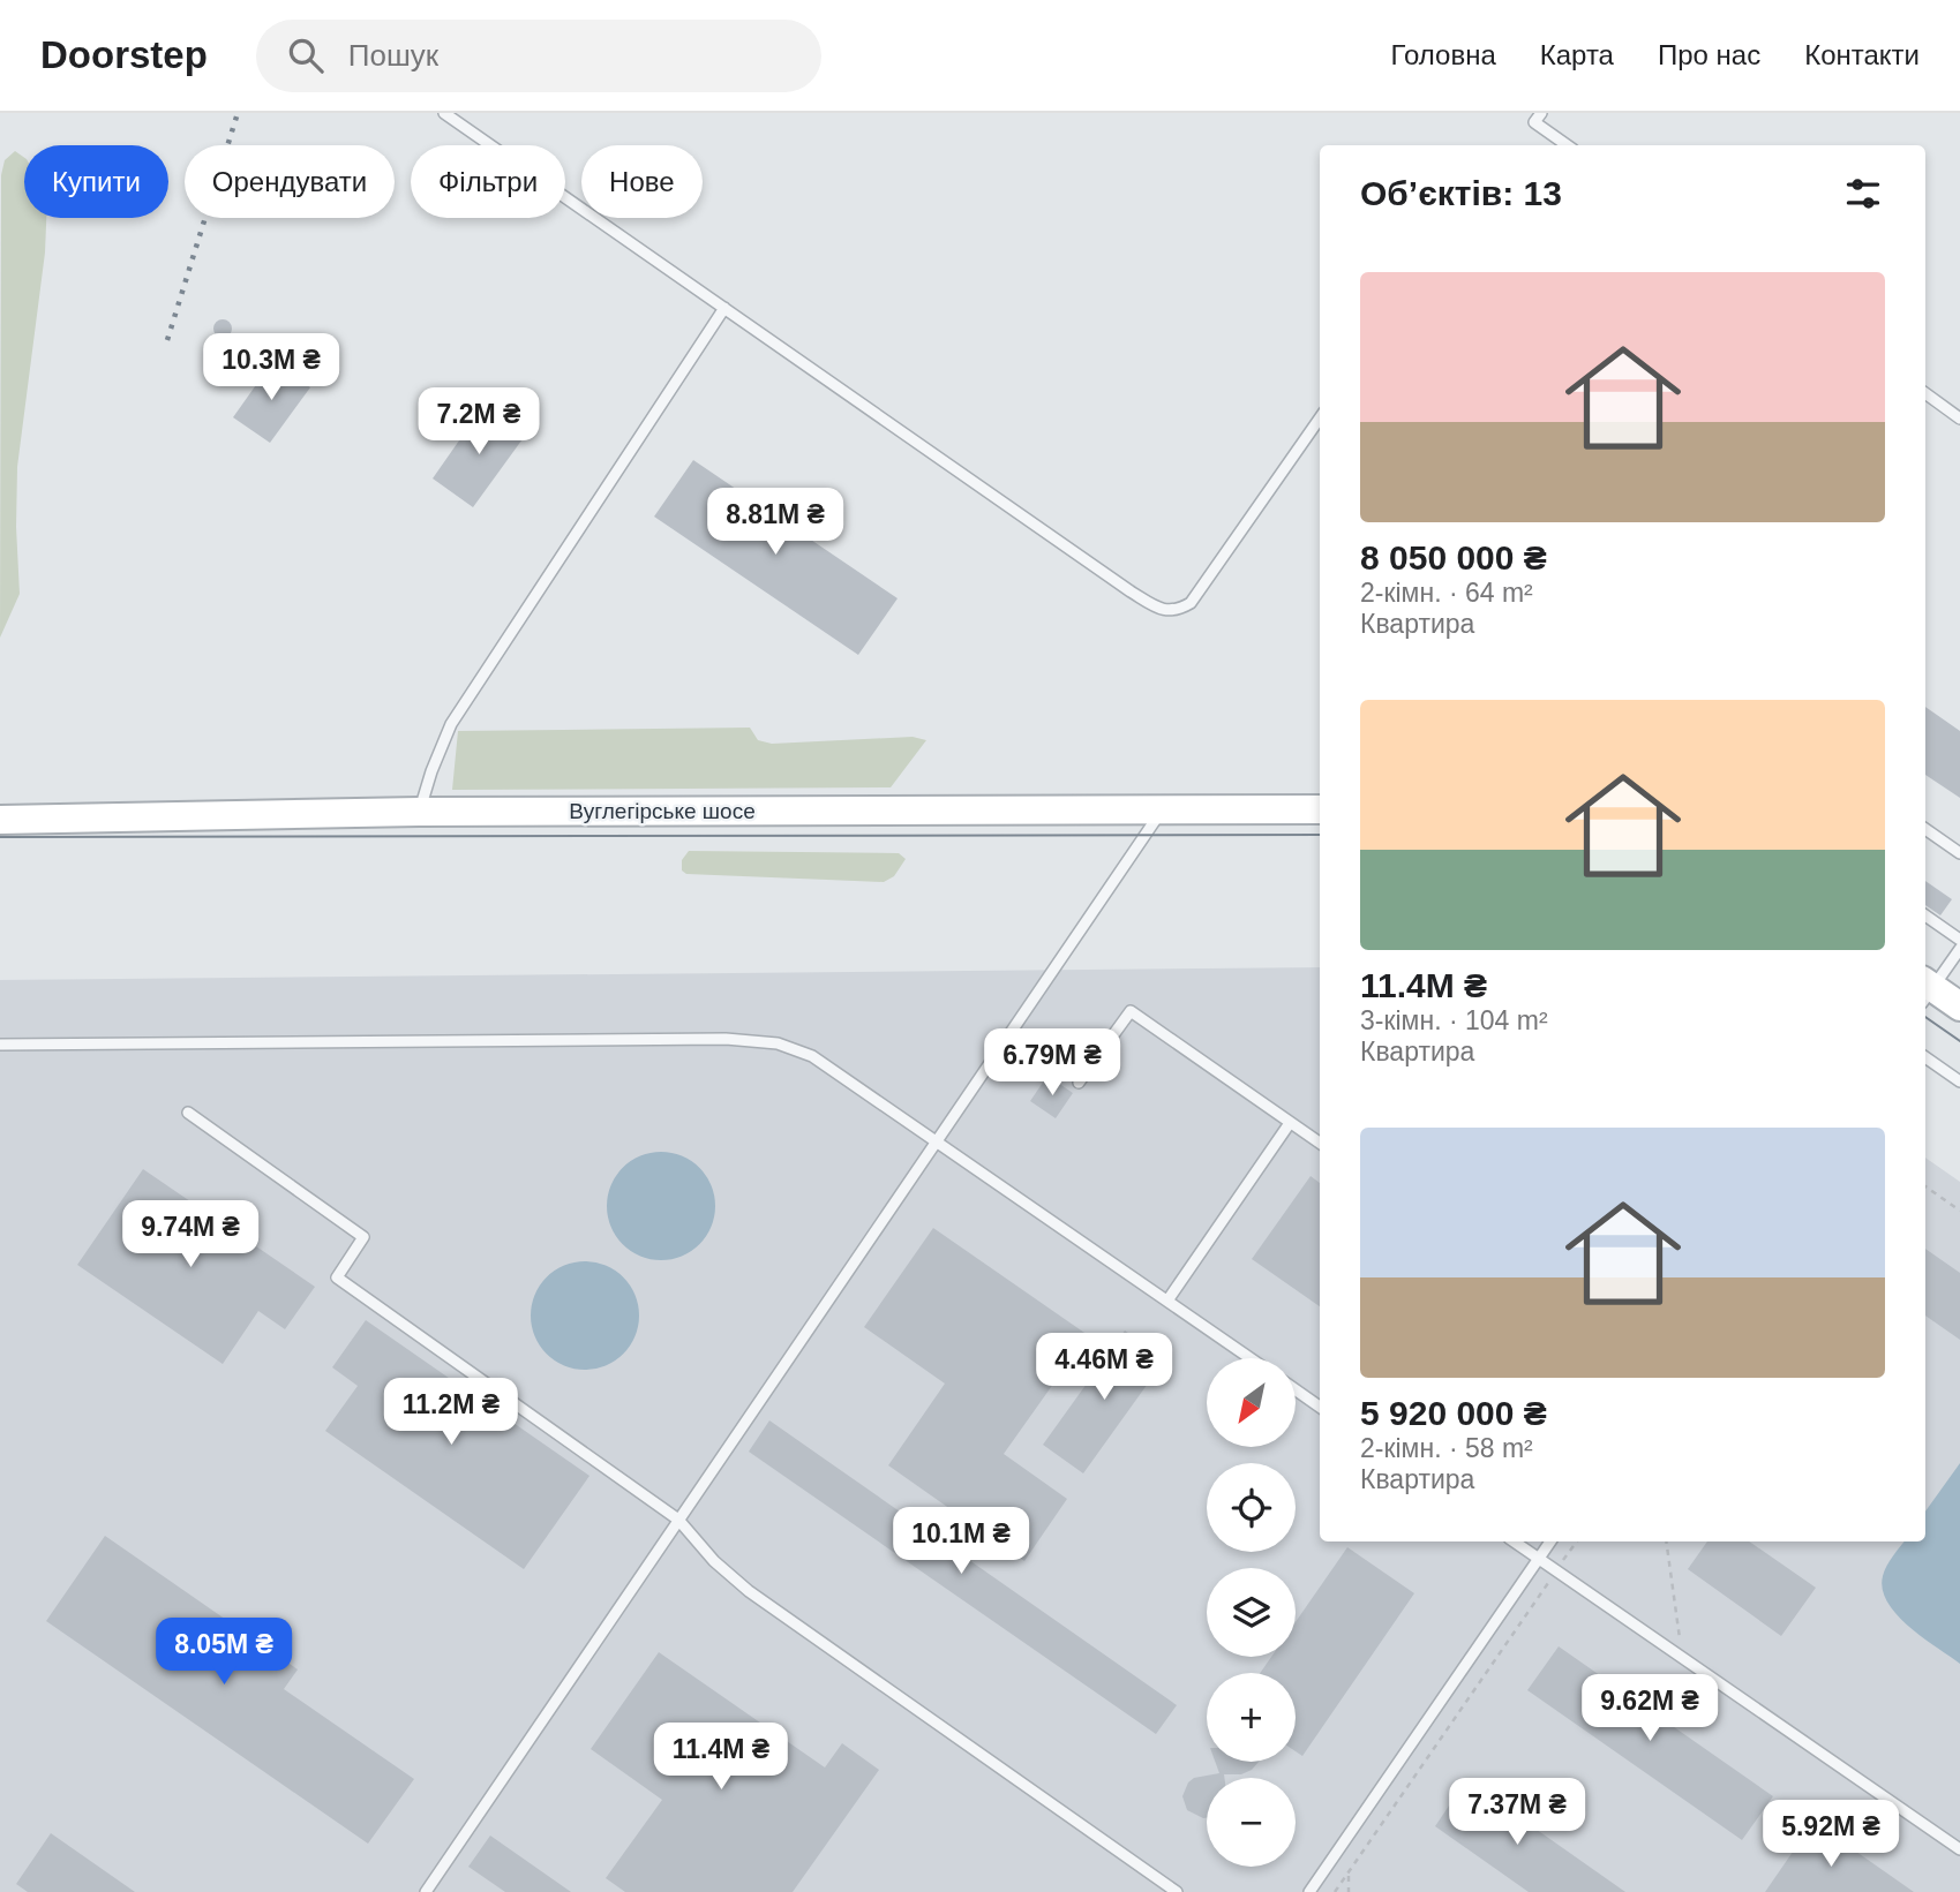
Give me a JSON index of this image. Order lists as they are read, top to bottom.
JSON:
{
  "streets": {
    "street": ["Вуглегірське шосе"]
  },
  "north": "bottom left",
  "page": {
    "header": "Doorstep",
    "search": "Пошук",
    "nav": [
      "Головна",
      "Карта",
      "Про нас",
      "Контакти"
    ],
    "chip": [
      "Купити",
      "Орендувати",
      "Фільтри",
      "Нове"
    ],
    "heading": "Об’єктів: 13",
    "list": [
      {
        "name": "8 050 000 ₴",
        "note": "2-кімн. · 64 m² · Квартира"
      },
      {
        "name": "11.4M ₴",
        "note": "3-кімн. · 104 m² · Квартира"
      },
      {
        "name": "5 920 000 ₴",
        "note": "2-кімн. · 58 m² · Квартира"
      }
    ],
    "price": [
      "10.3M ₴",
      "7.2M ₴",
      "8.81M ₴",
      "6.79M ₴",
      "9.74M ₴",
      "4.46M ₴",
      "11.2M ₴",
      "10.1M ₴",
      "8.05M ₴",
      "9.62M ₴",
      "11.4M ₴",
      "7.37M ₴",
      "5.92M ₴"
    ],
    "map_buttons": ["+", "−"]
  }
}
